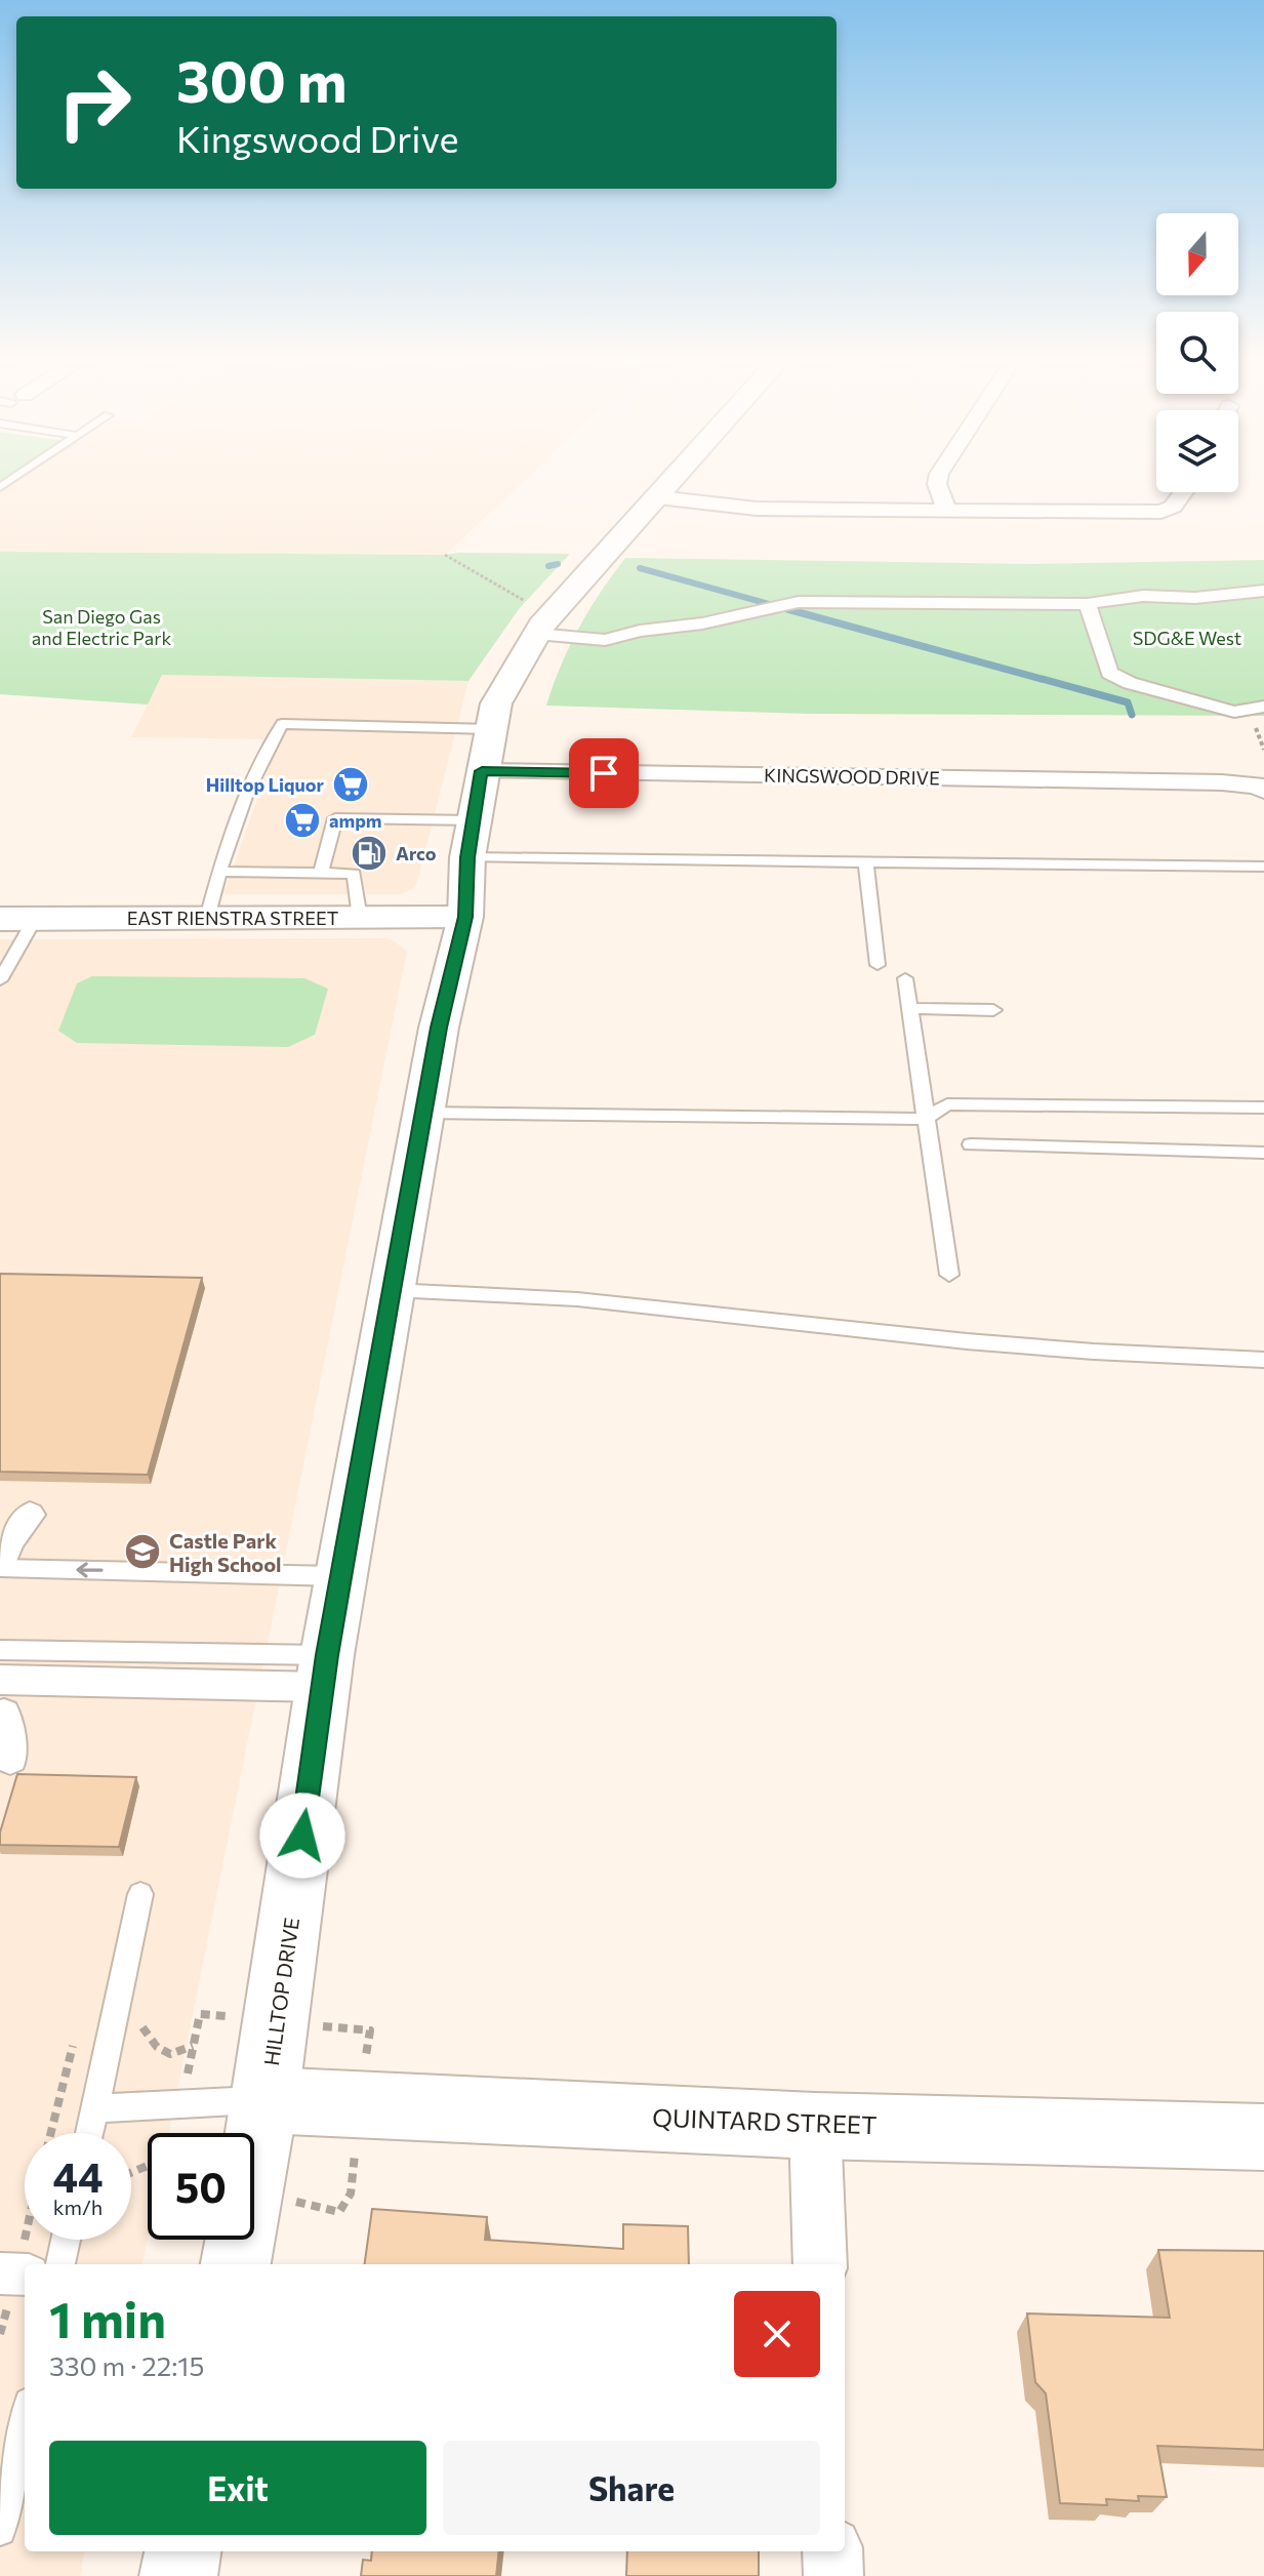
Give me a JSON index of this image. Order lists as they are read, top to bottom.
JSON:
{
  "streets": {
    "main road": ["EAST RIENSTRA STREET", "HILLTOP DRIVE", "QUINTARD STREET"],
    "street": ["KINGSWOOD DRIVE"]
  },
  "crossings": [
    ["KINGSWOOD DRIVE", "HILLTOP DRIVE"],
    ["EAST RIENSTRA STREET", "HILLTOP DRIVE"],
    ["HILLTOP DRIVE", "QUINTARD STREET"]
  ],
  "parks": ["San Diego Gas and Electric Park", "SDG&E West"],
  "places": {
    "supermarket": ["Hilltop Liquor", "ampm"],
    "fuel station": ["Arco"],
    "school or university": ["Castle Park High School"]
  },
  "north": "bottom",
  "page": {
    "turn": ["300 m", "Kingswood Drive"],
    "speed": "44 km/h",
    "limit": "50",
    "heading": ["1 min", "330 m · 22:15"],
    "buttons": ["Exit", "Share"]
  }
}
